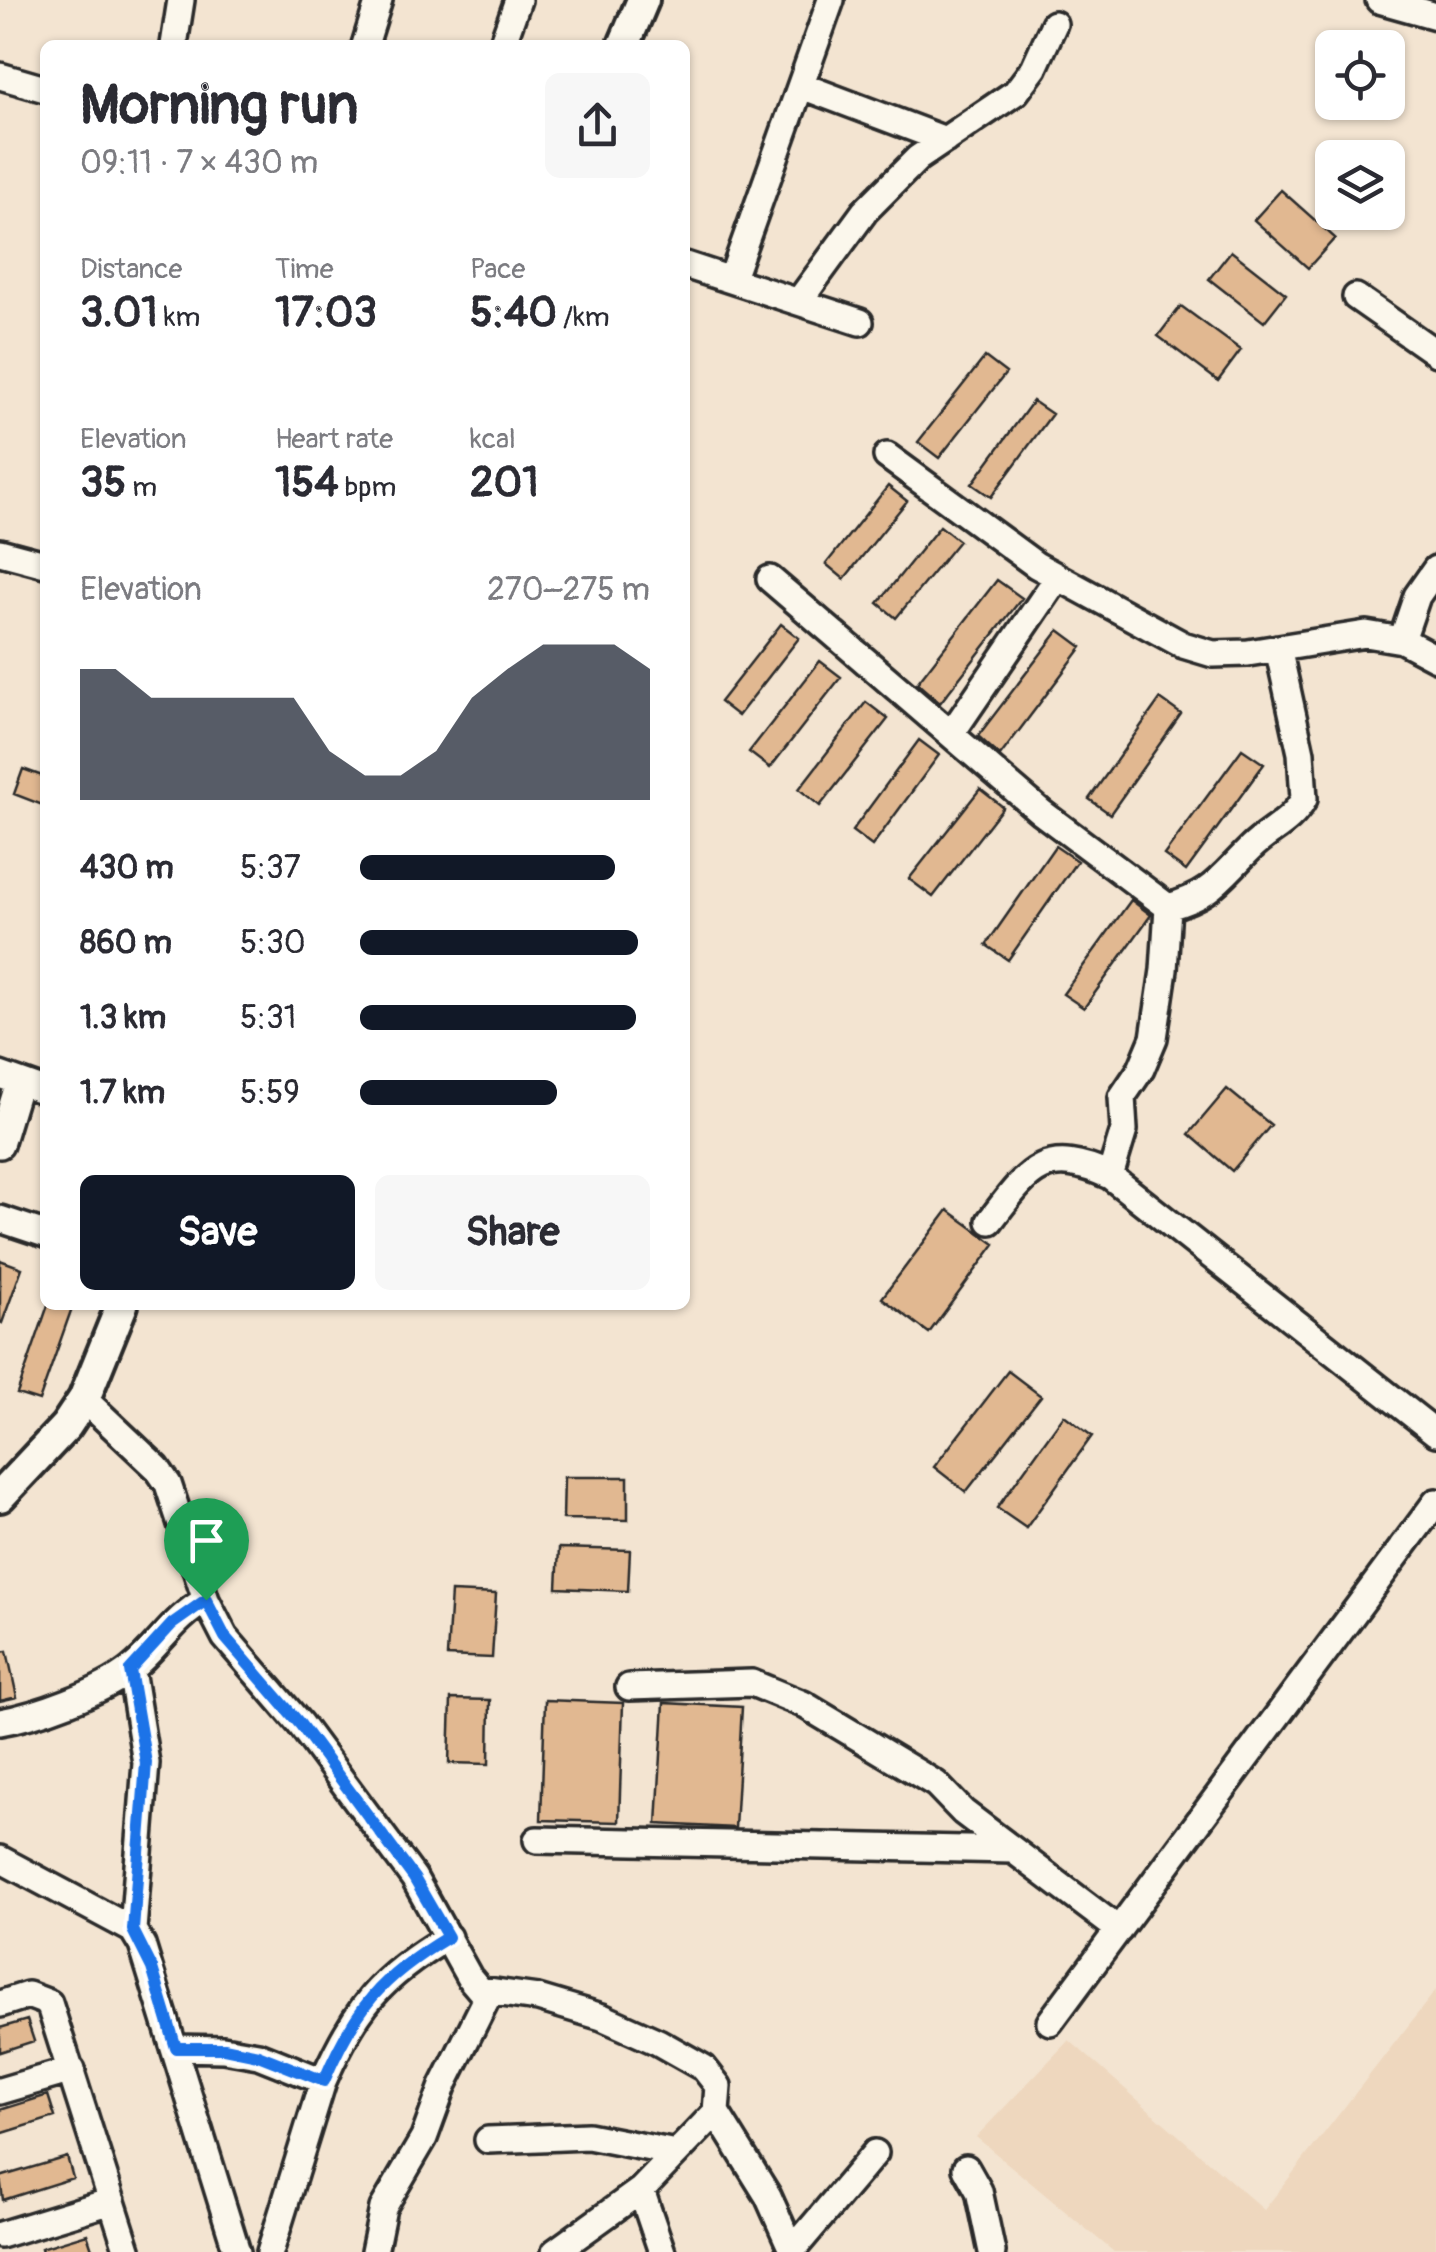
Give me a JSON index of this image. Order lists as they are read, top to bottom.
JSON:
{
  "page": {
    "heading": ["Morning run", "09:11 · 7 × 430 m"],
    "stats": [
      ["Distance", "3.01 km"],
      ["Time", "17:03"],
      ["Pace", "5:40 /km"],
      ["Elevation", "35 m"],
      ["Heart rate", "154 bpm"],
      ["kcal", "201"]
    ],
    "chart": ["Elevation", "270–275 m"],
    "list": [
      {
        "name": "430 m",
        "note": "5:37"
      },
      {
        "name": "860 m",
        "note": "5:30"
      },
      {
        "name": "1.3 km",
        "note": "5:31"
      },
      {
        "name": "1.7 km",
        "note": "5:59"
      }
    ],
    "buttons": ["Save", "Share"]
  }
}
